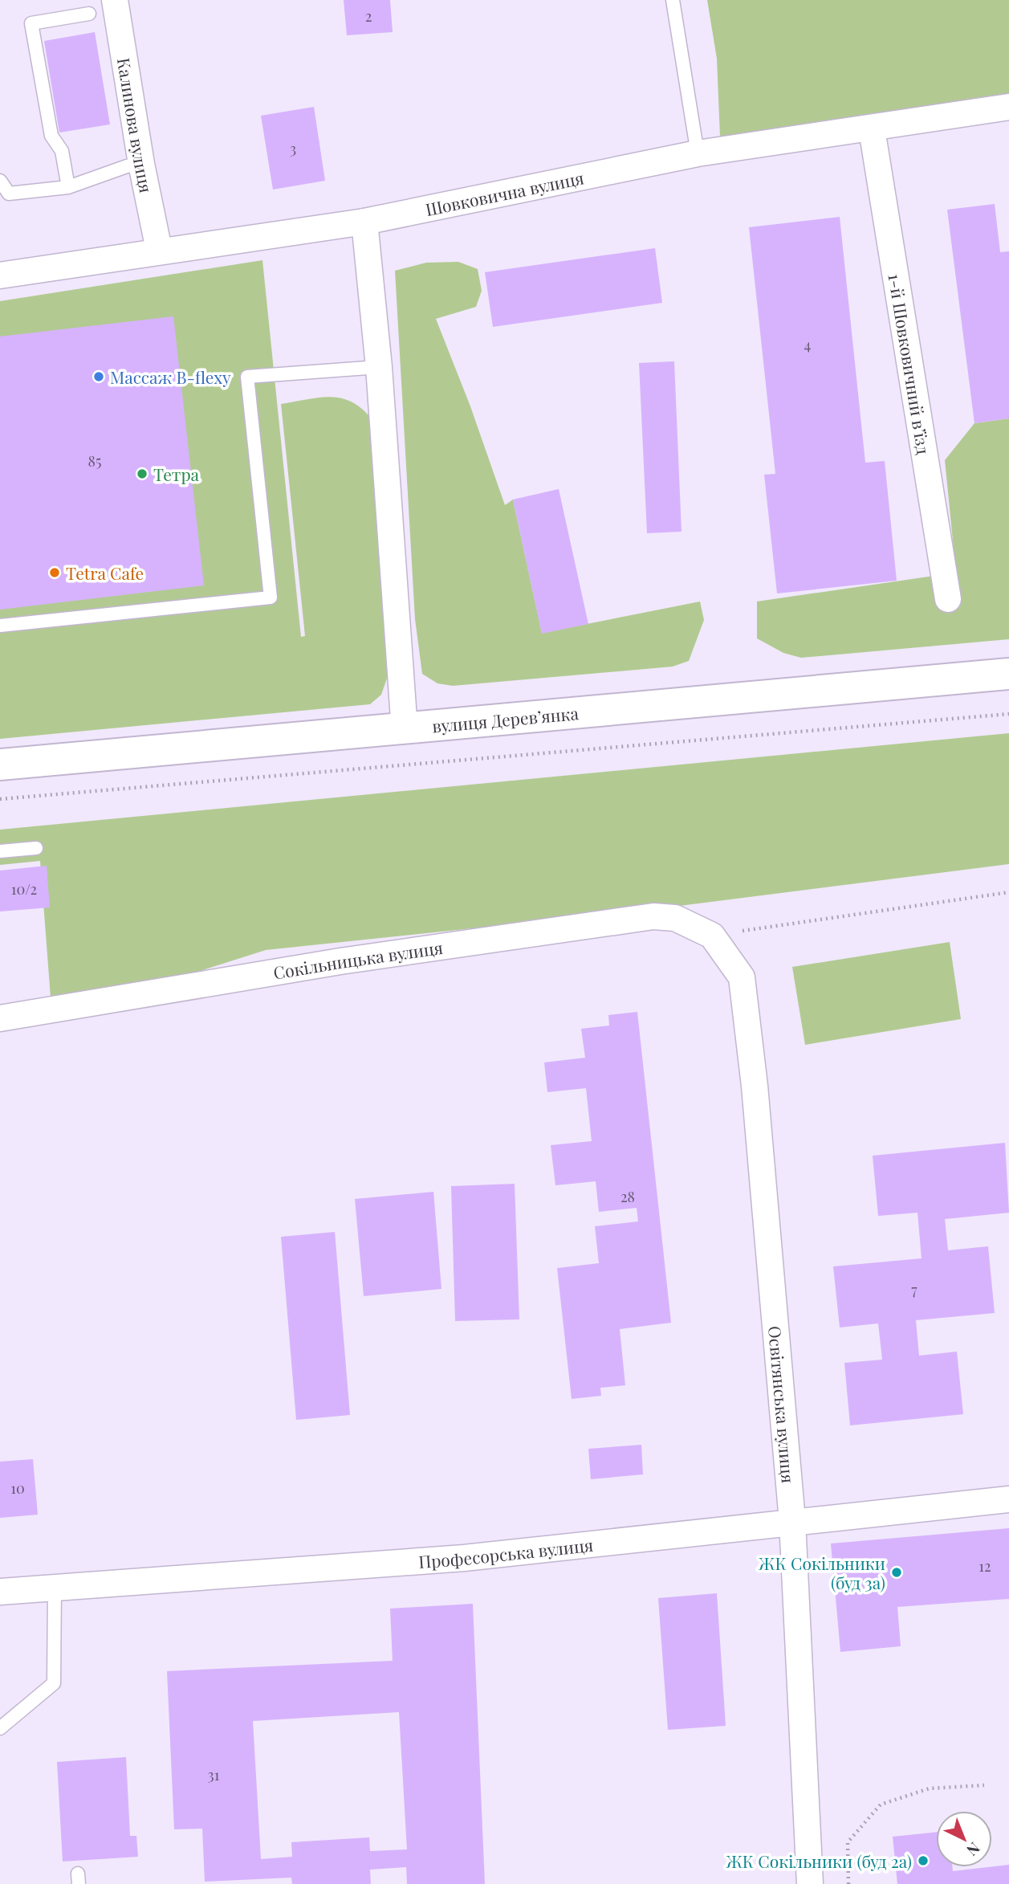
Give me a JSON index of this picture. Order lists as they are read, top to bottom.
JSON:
{
  "streets": {
    "main road": ["вулиця Дерев’янка"],
    "street": [
      "Калинова вулиця",
      "Шовковична вулиця",
      "1-й Шовковичний в’їзд",
      "Сокільницька вулиця",
      "Освітянська вулиця",
      "Професорська вулиця"
    ]
  },
  "crossings": [
    ["Калинова вулиця", "Шовковична вулиця"],
    ["Шовковична вулиця", "1-й Шовковичний в’їзд"],
    ["Сокільницька вулиця", "Освітянська вулиця"],
    ["Освітянська вулиця", "Професорська вулиця"]
  ],
  "places": [
    "Массаж B-flexy",
    "Тетра",
    "Tetra Cafe",
    "ЖК Сокільники (буд 3а)",
    "ЖК Сокільники (буд 2а)"
  ],
  "house_numbers": [
    "2",
    "3",
    "4",
    "85",
    "10/2",
    "28",
    "7",
    "10",
    "12",
    "31"
  ],
  "north": "bottom right"
}
